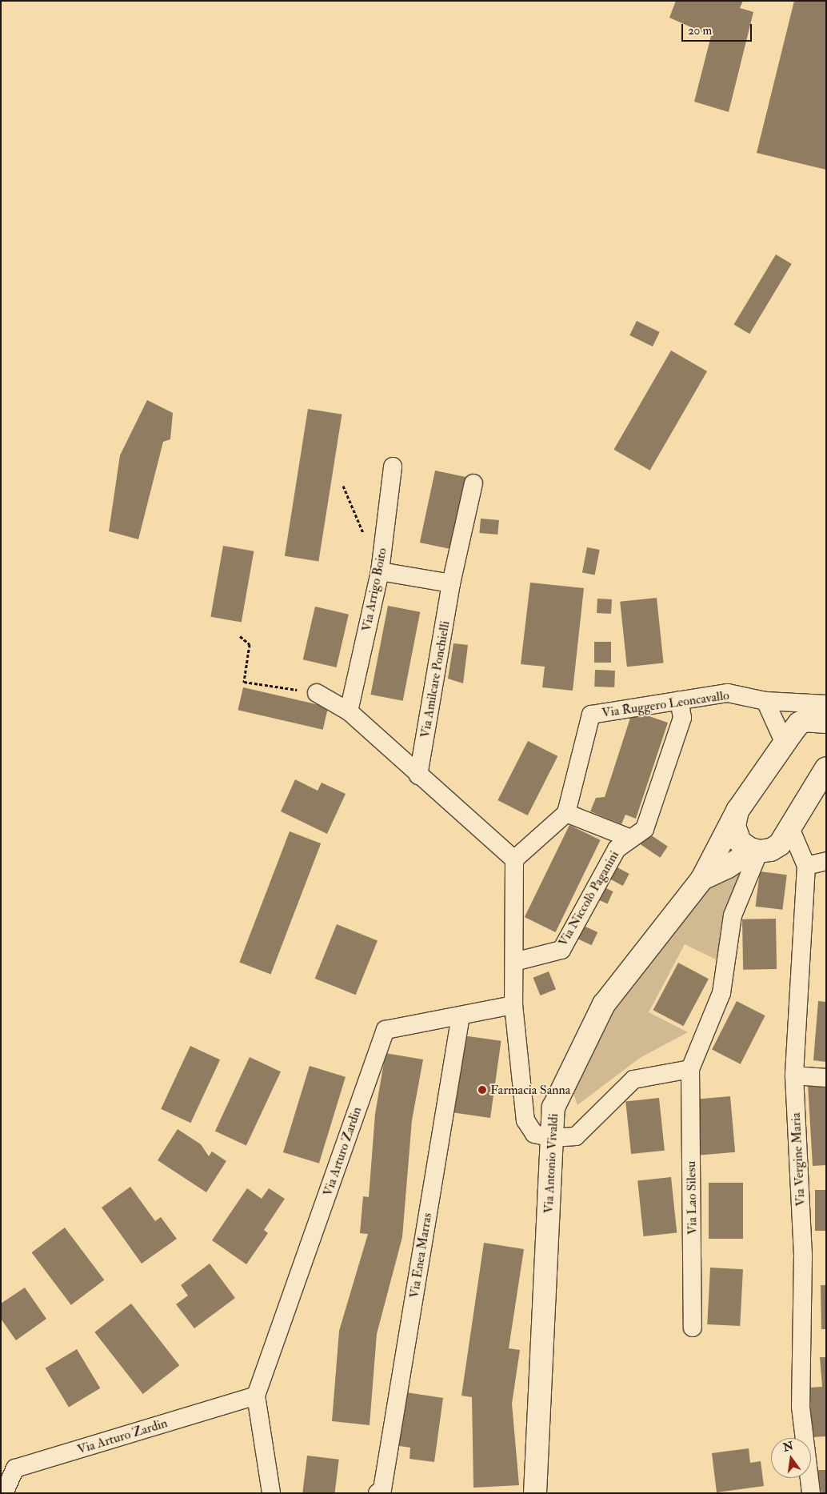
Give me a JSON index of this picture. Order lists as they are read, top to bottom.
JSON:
{
  "streets": {
    "main road": ["Via Antonio Vivaldi"],
    "street": [
      "Via Arrigo Boito",
      "Via Amilcare Ponchielli",
      "Via Ruggero Leoncavallo",
      "Via Niccolò Paganini",
      "Via Arturo Zardin",
      "Via Vergine Maria",
      "Via Lao Silesu",
      "Via Enea Marras"
    ]
  },
  "crossings": [
    ["Via Ruggero Leoncavallo", "Via Niccolò Paganini"],
    ["Via Arturo Zardin", "Via Enea Marras"],
    ["Via Vergine Maria", "Via Antonio Vivaldi"],
    ["Via Antonio Vivaldi", "Via Lao Silesu"]
  ],
  "places": ["Farmacia Sanna"],
  "scale_bar": "20 m",
  "north": "top"
}
